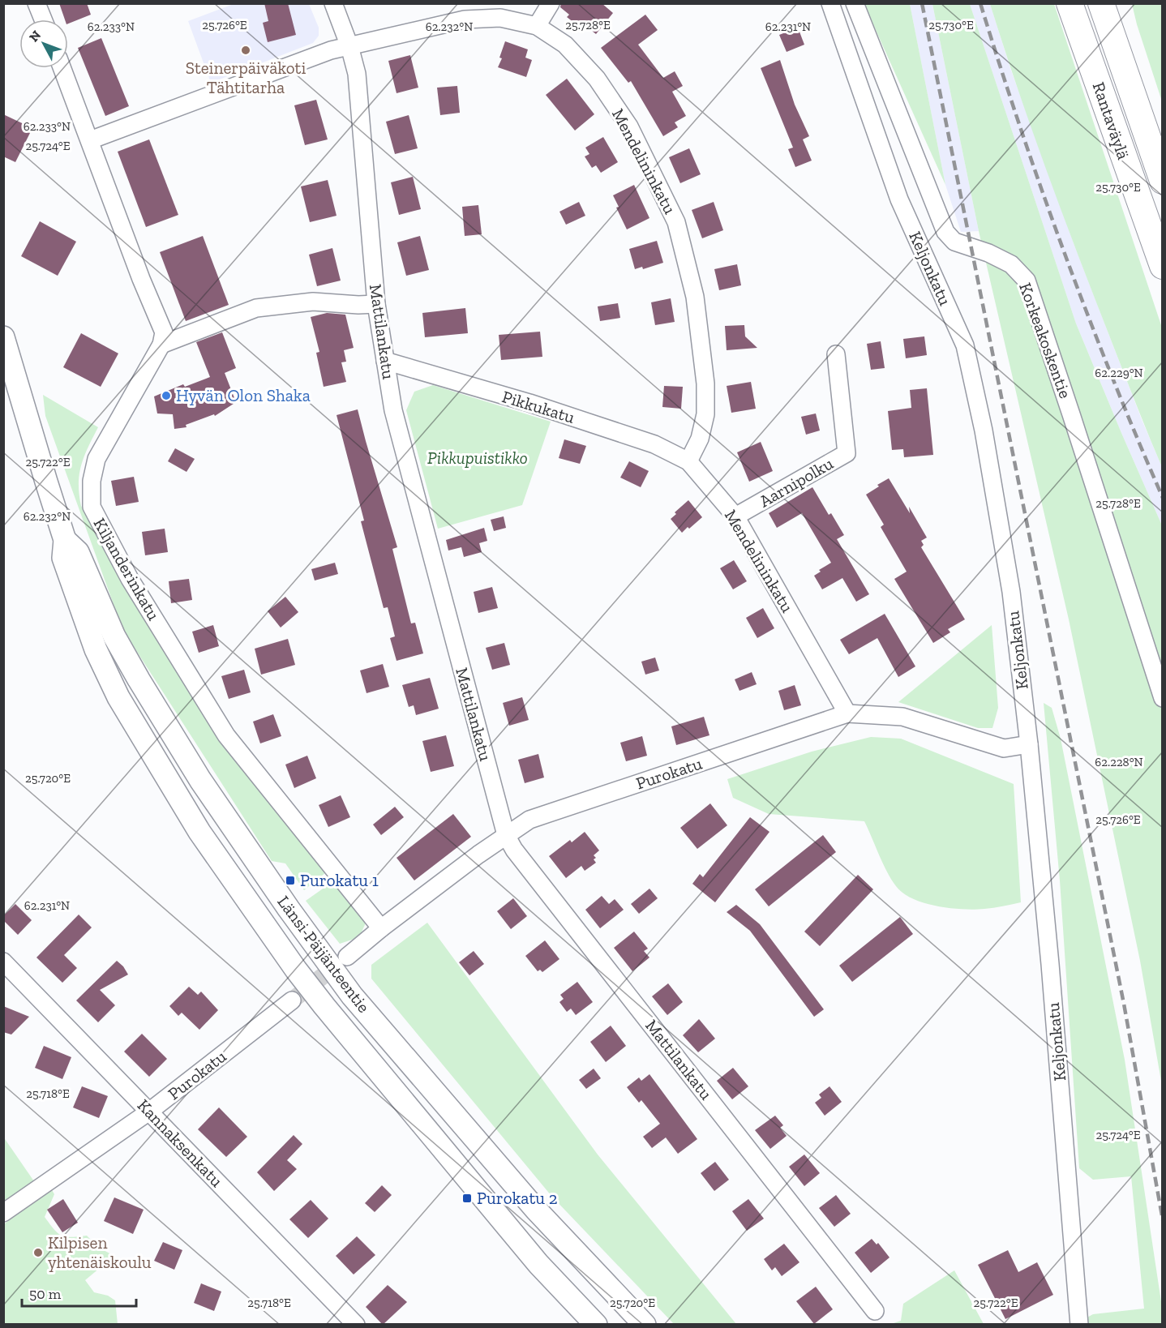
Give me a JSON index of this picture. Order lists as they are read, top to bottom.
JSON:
{
  "streets": {
    "highway": ["Rantaväylä"],
    "main road": ["Länsi-Päijänteentie"],
    "street": [
      "Mendelininkatu",
      "Keljonkatu",
      "Mattilankatu",
      "Korkeakoskentie",
      "Pikkukatu",
      "Aarnipolku",
      "Kiljanderinkatu",
      "Purokatu",
      "Kannaksenkatu"
    ]
  },
  "crossings": [
    ["Mendelininkatu", "Mattilankatu"],
    ["Mendelininkatu", "Pikkukatu"],
    ["Mendelininkatu", "Aarnipolku"],
    ["Mendelininkatu", "Purokatu"],
    ["Keljonkatu", "Purokatu"],
    ["Mattilankatu", "Pikkukatu"],
    ["Mattilankatu", "Purokatu"],
    ["Kiljanderinkatu", "Purokatu"],
    ["Purokatu", "Kannaksenkatu"]
  ],
  "parks": ["Pikkupuistikko"],
  "places": {
    "other": ["Steinerpäiväkoti Tähtitarha", "Hyvän Olon Shaka", "Kilpisen yhtenäiskoulu"],
    "transit": ["Purokatu 1", "Purokatu 2"]
  },
  "scale_bar": "50 m",
  "north": "top left",
  "coordinates": [
    "25.726°E",
    "25.730°E",
    "25.728°E",
    "62.233°N",
    "62.232°N",
    "62.231°N",
    "25.724°E",
    "62.229°N",
    "25.722°E",
    "62.228°N",
    "25.720°E",
    "25.718°E"
  ]
}
